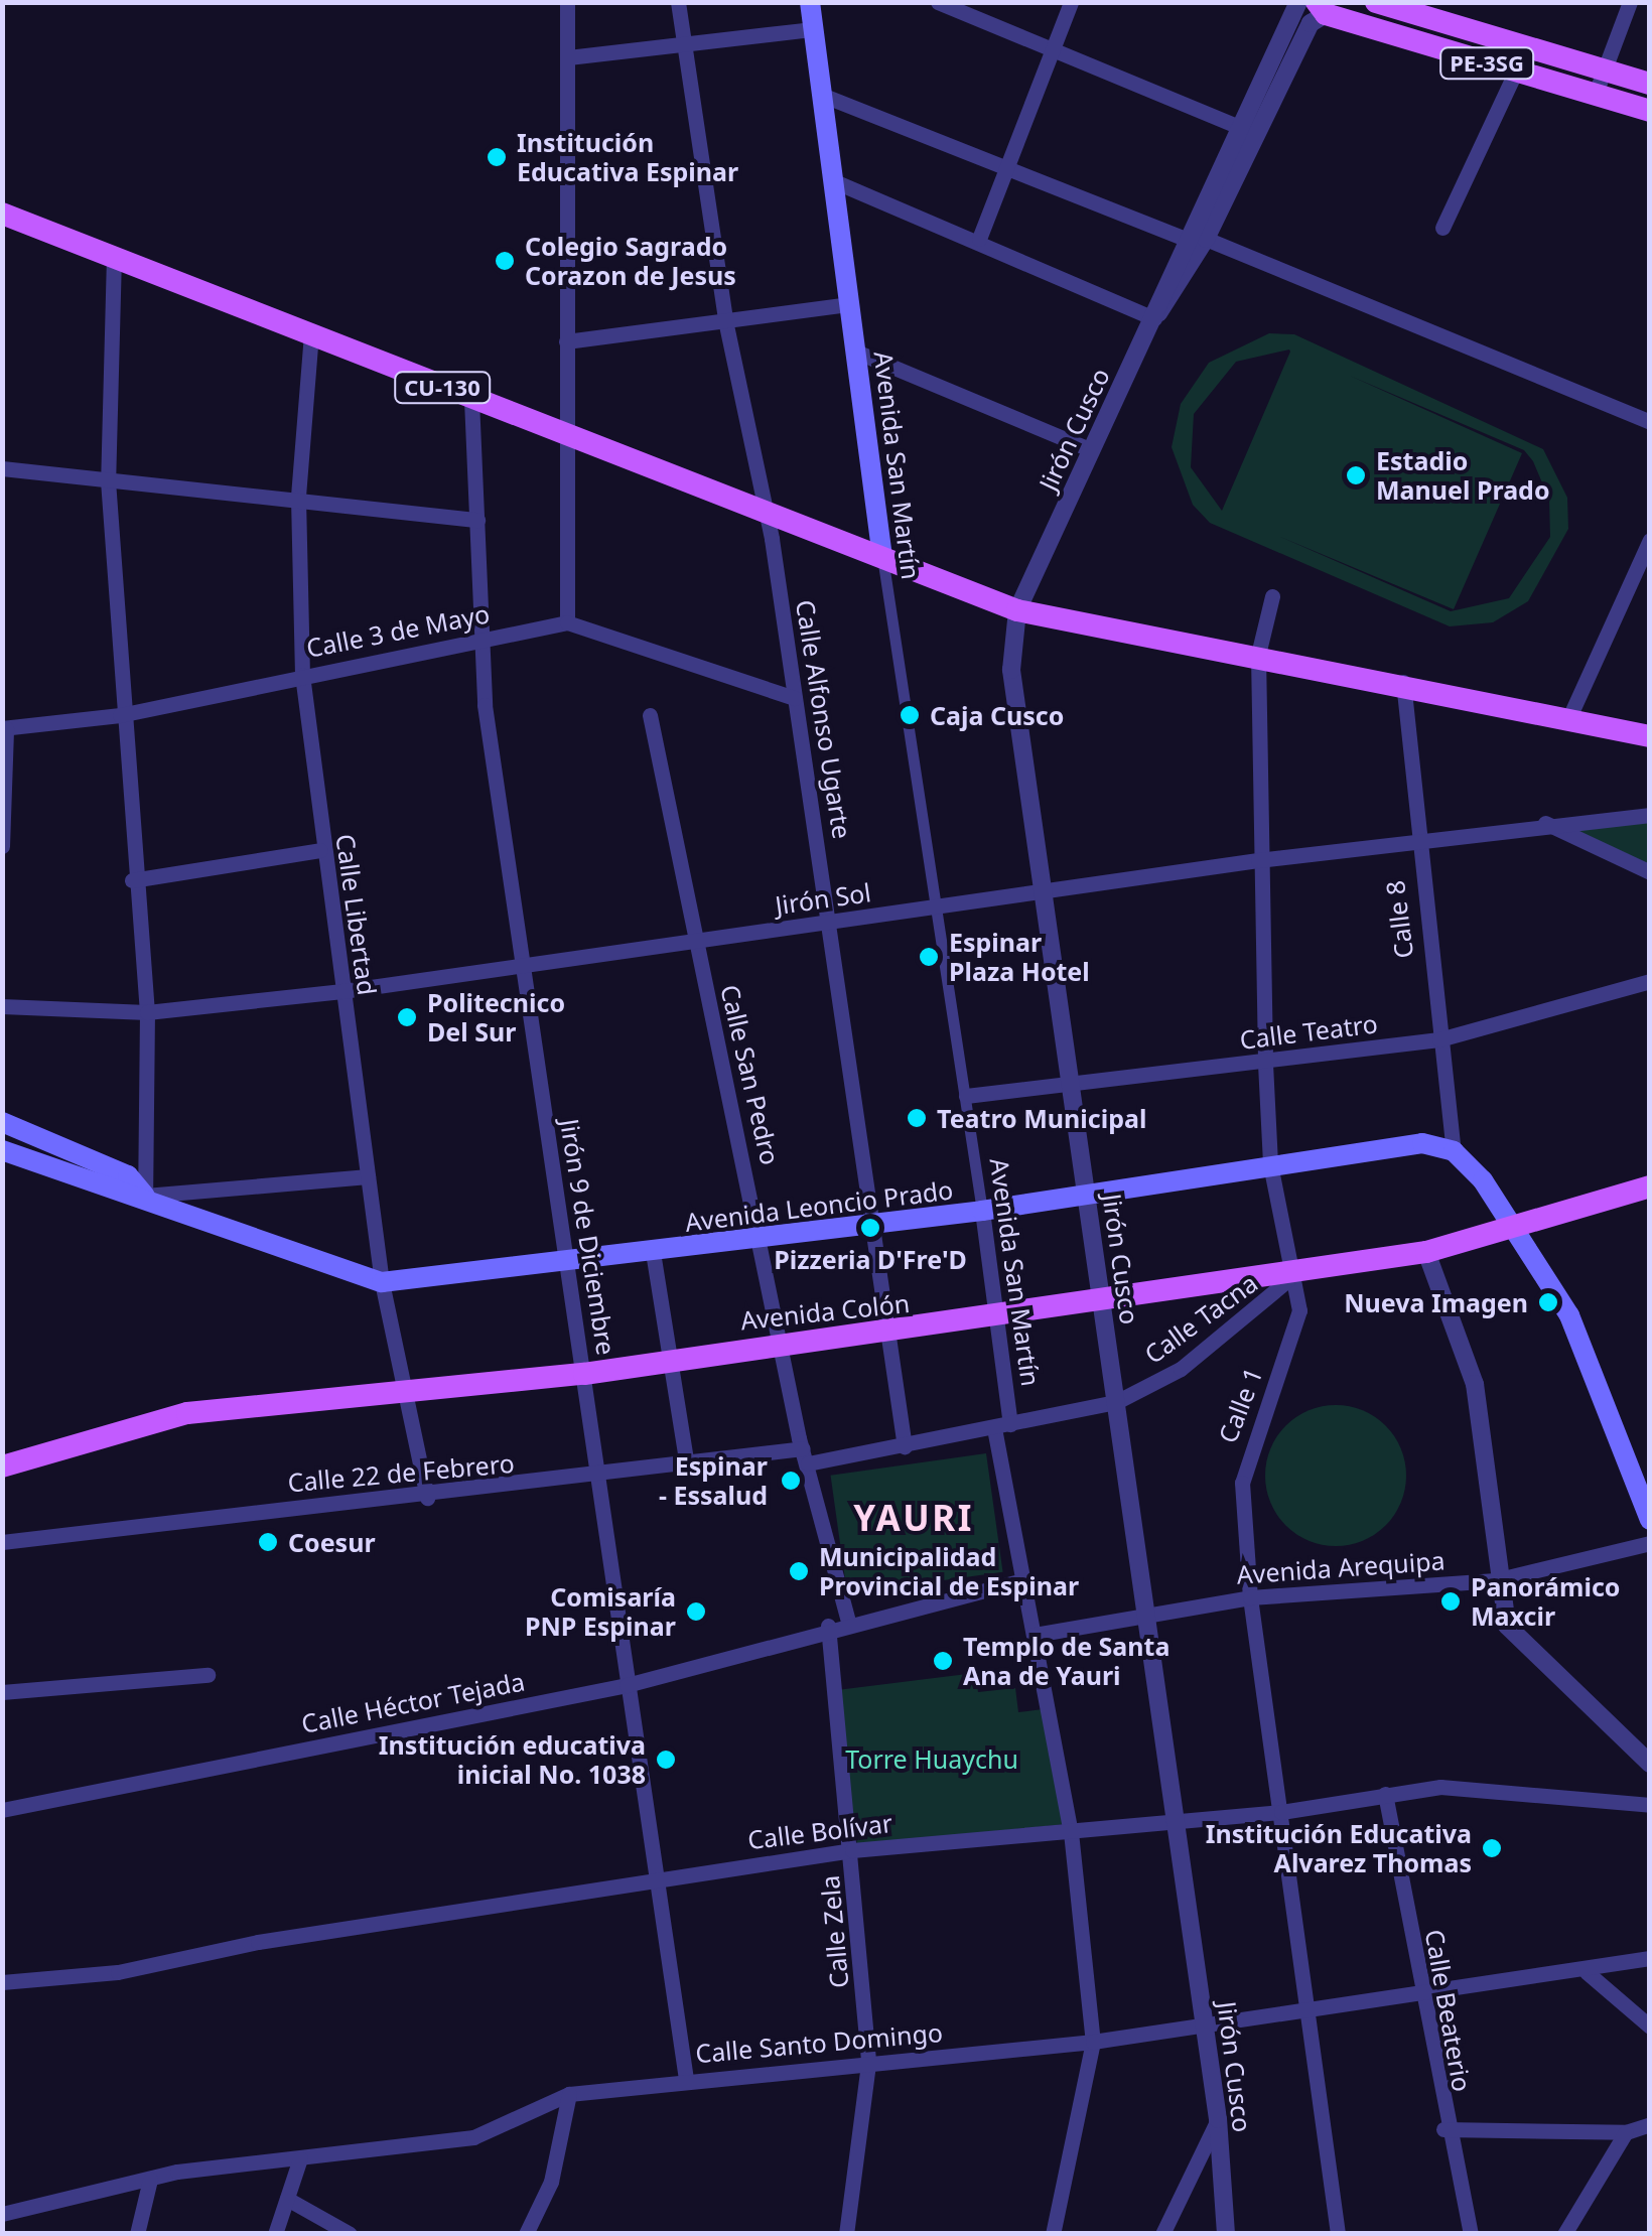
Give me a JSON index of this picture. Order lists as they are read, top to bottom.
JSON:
{
  "streets": {
    "main road": [
      "PE-3SG",
      "CU-130",
      "Avenida San Martín",
      "Avenida Leoncio Prado",
      "Avenida Colón"
    ],
    "street": [
      "Jirón Cusco",
      "Calle 3 de Mayo",
      "Calle Alfonso Ugarte",
      "Jirón Sol",
      "Calle Libertad",
      "Calle 8",
      "Calle Teatro",
      "Calle San Pedro",
      "Jirón 9 de Diciembre",
      "Calle Tacna",
      "Calle 1",
      "Calle 22 de Febrero",
      "Avenida Arequipa",
      "Calle Héctor Tejada",
      "Calle Bolívar",
      "Calle Zela",
      "Calle Beaterio",
      "Calle Santo Domingo"
    ]
  },
  "crossings": [
    ["PE-3SG", "Jirón Cusco"],
    ["CU-130", "Avenida San Martín"],
    ["CU-130", "Calle Alfonso Ugarte"],
    ["CU-130", "Calle Libertad"],
    ["CU-130", "Jirón 9 de Diciembre"],
    ["Jirón Cusco", "Jirón Sol"],
    ["Jirón Cusco", "Calle Teatro"],
    ["Jirón Cusco", "Avenida Leoncio Prado"],
    ["Jirón Cusco", "Avenida Colón"],
    ["Jirón Cusco", "Calle Tacna"],
    ["Jirón Cusco", "Avenida Arequipa"],
    ["Jirón Cusco", "Calle Bolívar"],
    ["Jirón Cusco", "Calle Santo Domingo"],
    ["Avenida San Martín", "Jirón Sol"],
    ["Avenida San Martín", "Calle Teatro"],
    ["Avenida San Martín", "Avenida Leoncio Prado"],
    ["Avenida San Martín", "Avenida Colón"],
    ["Avenida San Martín", "Calle Tacna"],
    ["Avenida San Martín", "Avenida Arequipa"],
    ["Avenida San Martín", "Calle Bolívar"],
    ["Avenida San Martín", "Calle Santo Domingo"],
    ["Calle 3 de Mayo", "Calle Alfonso Ugarte"],
    ["Calle 3 de Mayo", "Calle Libertad"],
    ["Calle 3 de Mayo", "Jirón 9 de Diciembre"],
    ["Calle Alfonso Ugarte", "Jirón Sol"],
    ["Calle Alfonso Ugarte", "Avenida Leoncio Prado"],
    ["Calle Alfonso Ugarte", "Avenida Colón"],
    ["Calle Alfonso Ugarte", "Calle Tacna"],
    ["Calle Alfonso Ugarte", "Calle 22 de Febrero"],
    ["Jirón Sol", "Calle Libertad"],
    ["Jirón Sol", "Calle 8"],
    ["Jirón Sol", "Calle San Pedro"],
    ["Jirón Sol", "Jirón 9 de Diciembre"],
    ["Jirón Sol", "Calle 1"],
    ["Calle Libertad", "Avenida Leoncio Prado"],
    ["Calle Libertad", "Avenida Colón"],
    ["Calle Libertad", "Calle 22 de Febrero"],
    ["Calle 8", "Calle Teatro"],
    ["Calle 8", "Avenida Leoncio Prado"],
    ["Calle Teatro", "Calle 1"],
    ["Calle San Pedro", "Avenida Leoncio Prado"],
    ["Calle San Pedro", "Avenida Colón"],
    ["Calle San Pedro", "Calle 22 de Febrero"],
    ["Calle San Pedro", "Calle Héctor Tejada"],
    ["Avenida Leoncio Prado", "Jirón 9 de Diciembre"],
    ["Avenida Leoncio Prado", "Calle 1"],
    ["Jirón 9 de Diciembre", "Avenida Colón"],
    ["Jirón 9 de Diciembre", "Calle 22 de Febrero"],
    ["Jirón 9 de Diciembre", "Calle Héctor Tejada"],
    ["Jirón 9 de Diciembre", "Calle Bolívar"],
    ["Jirón 9 de Diciembre", "Calle Santo Domingo"],
    ["Avenida Colón", "Calle Tacna"],
    ["Avenida Colón", "Calle 1"],
    ["Calle Tacna", "Calle 1"],
    ["Calle Tacna", "Calle 22 de Febrero"],
    ["Calle 1", "Avenida Arequipa"],
    ["Calle 1", "Calle Bolívar"],
    ["Calle 1", "Calle Santo Domingo"],
    ["Calle Héctor Tejada", "Calle Zela"],
    ["Calle Bolívar", "Calle Zela"],
    ["Calle Bolívar", "Calle Beaterio"],
    ["Calle Zela", "Calle Santo Domingo"],
    ["Calle Beaterio", "Calle Santo Domingo"]
  ],
  "districts": ["YAURI"],
  "parks": ["Torre Huaychu"],
  "places": [
    "Institución Educativa Espinar",
    "Colegio Sagrado Corazon de Jesus",
    "Estadio Manuel Prado",
    "Caja Cusco",
    "Espinar Plaza Hotel",
    "Politecnico Del Sur",
    "Teatro Municipal",
    "Pizzeria D'Fre'D",
    "Nueva Imagen",
    "Espinar - Essalud",
    "Coesur",
    "Municipalidad Provincial de Espinar",
    "Panorámico Maxcir",
    "Comisaría PNP Espinar",
    "Templo de Santa Ana de Yauri",
    "Institución educativa inicial No. 1038",
    "Institución Educativa Alvarez Thomas"
  ]
}
